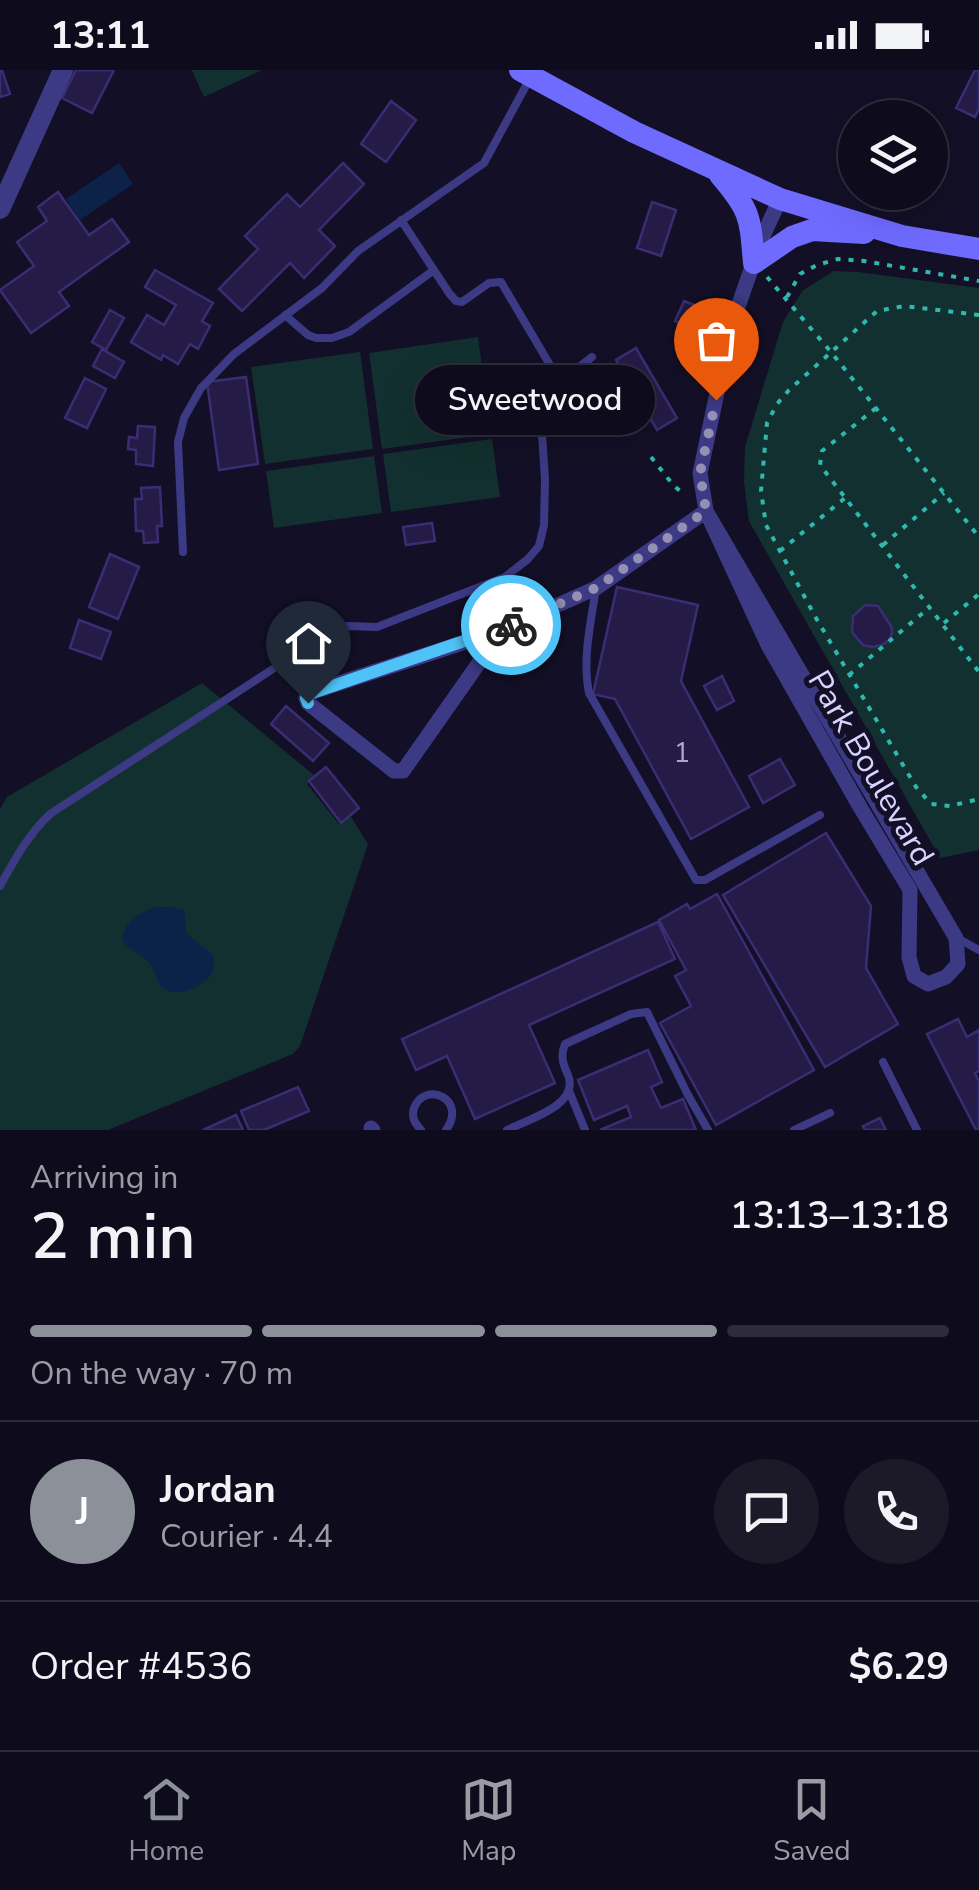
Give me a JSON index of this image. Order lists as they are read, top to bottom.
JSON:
{
  "streets": {
    "street": ["Park Boulevard"]
  },
  "places": ["Sweetwood"],
  "house_numbers": ["1"],
  "page": {
    "status": "13:11",
    "bubble": "Sweetwood",
    "heading": ["2 min", "Arriving in", "13:13–13:18"],
    "panel": [
      "Jordan",
      "Courier · 4.4",
      "Order #4536",
      "$6.29"
    ],
    "bar": "On the way · 70 m",
    "round": "J",
    "tabs": ["Home", "Map", "Saved"]
  }
}
